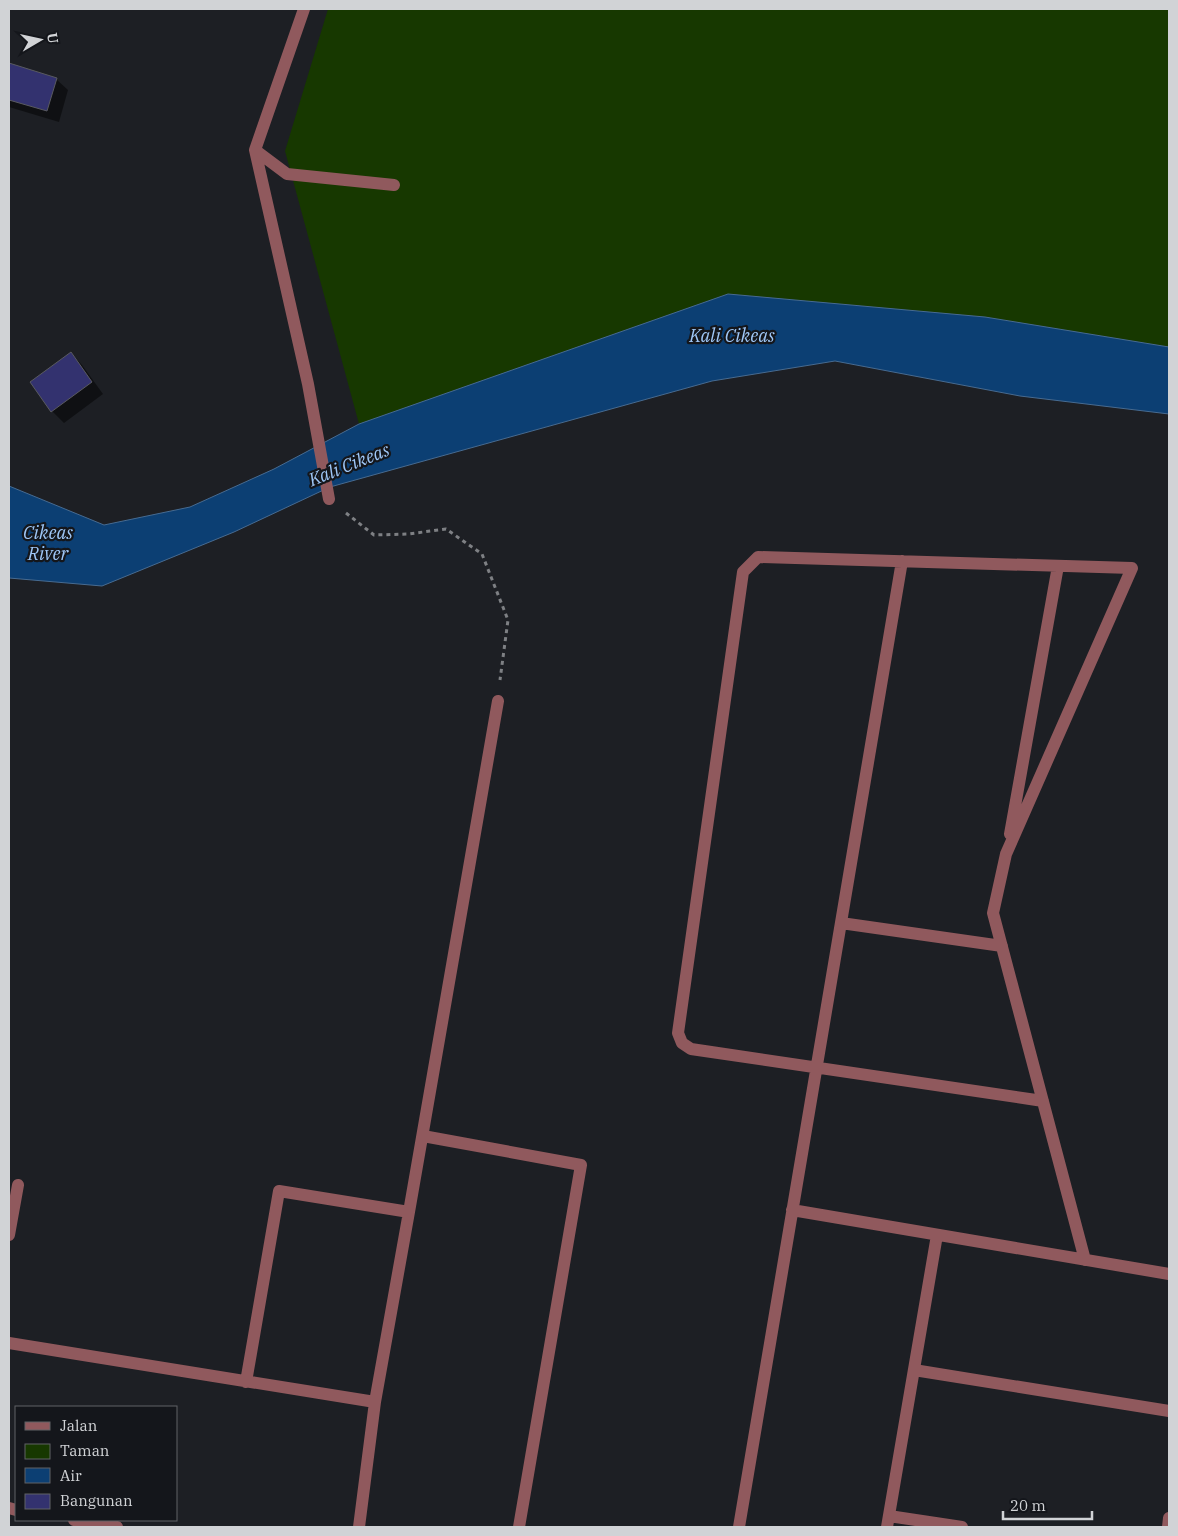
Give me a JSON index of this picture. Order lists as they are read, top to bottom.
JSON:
{
  "water": ["Kali Cikeas", "Cikeas River"],
  "legend": [
    "Jalan",
    "Taman",
    "Air",
    "Bangunan"
  ],
  "scale_bar": "20 m",
  "north": "right"
}
